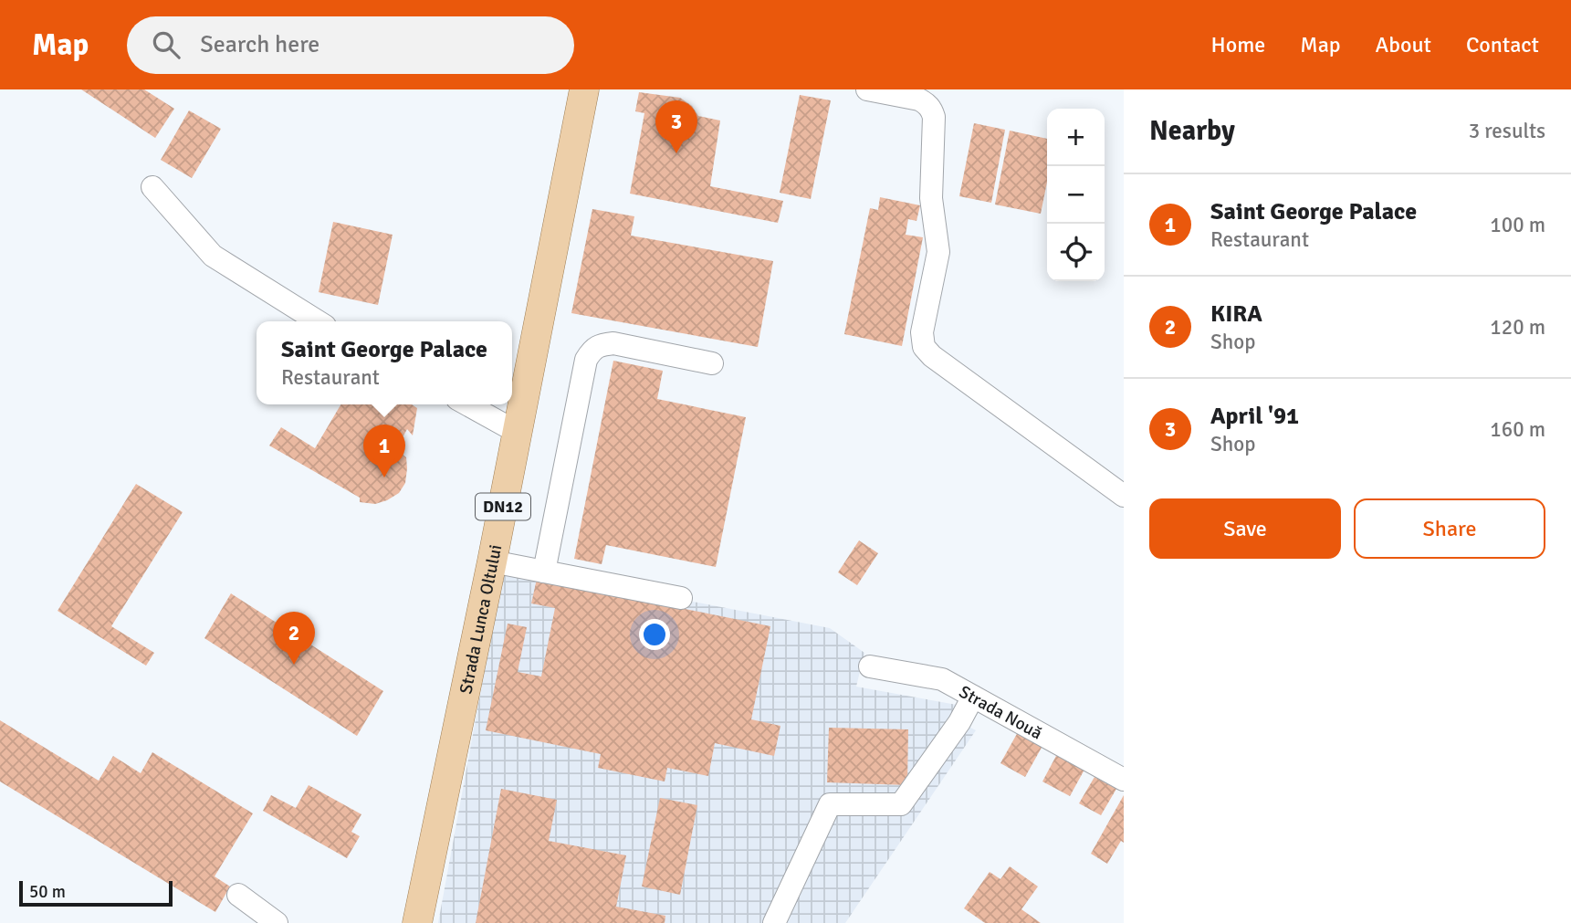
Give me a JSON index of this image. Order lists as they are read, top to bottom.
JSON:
{
  "streets": {
    "main road": ["DN12", "Strada Lunca Oltului"],
    "street": ["Strada Nouă"]
  },
  "scale_bar": "50 m",
  "page": {
    "header": "Map",
    "search": "Search here",
    "nav": [
      "Home",
      "Map",
      "About",
      "Contact"
    ],
    "heading": ["Nearby", "3 results"],
    "pins": ["3", "1", "2"],
    "map_buttons": ["+", "−"],
    "list": [
      {
        "mark": "1",
        "name": "Saint George Palace",
        "note": "Restaurant",
        "value": "100 m"
      },
      {
        "mark": "2",
        "name": "KIRA",
        "note": "Shop",
        "value": "120 m"
      },
      {
        "mark": "3",
        "name": "April '91",
        "note": "Shop",
        "value": "160 m"
      }
    ],
    "popup": ["Saint George Palace", "Restaurant"],
    "buttons": ["Save", "Share"],
    "scale": "50 m"
  }
}
